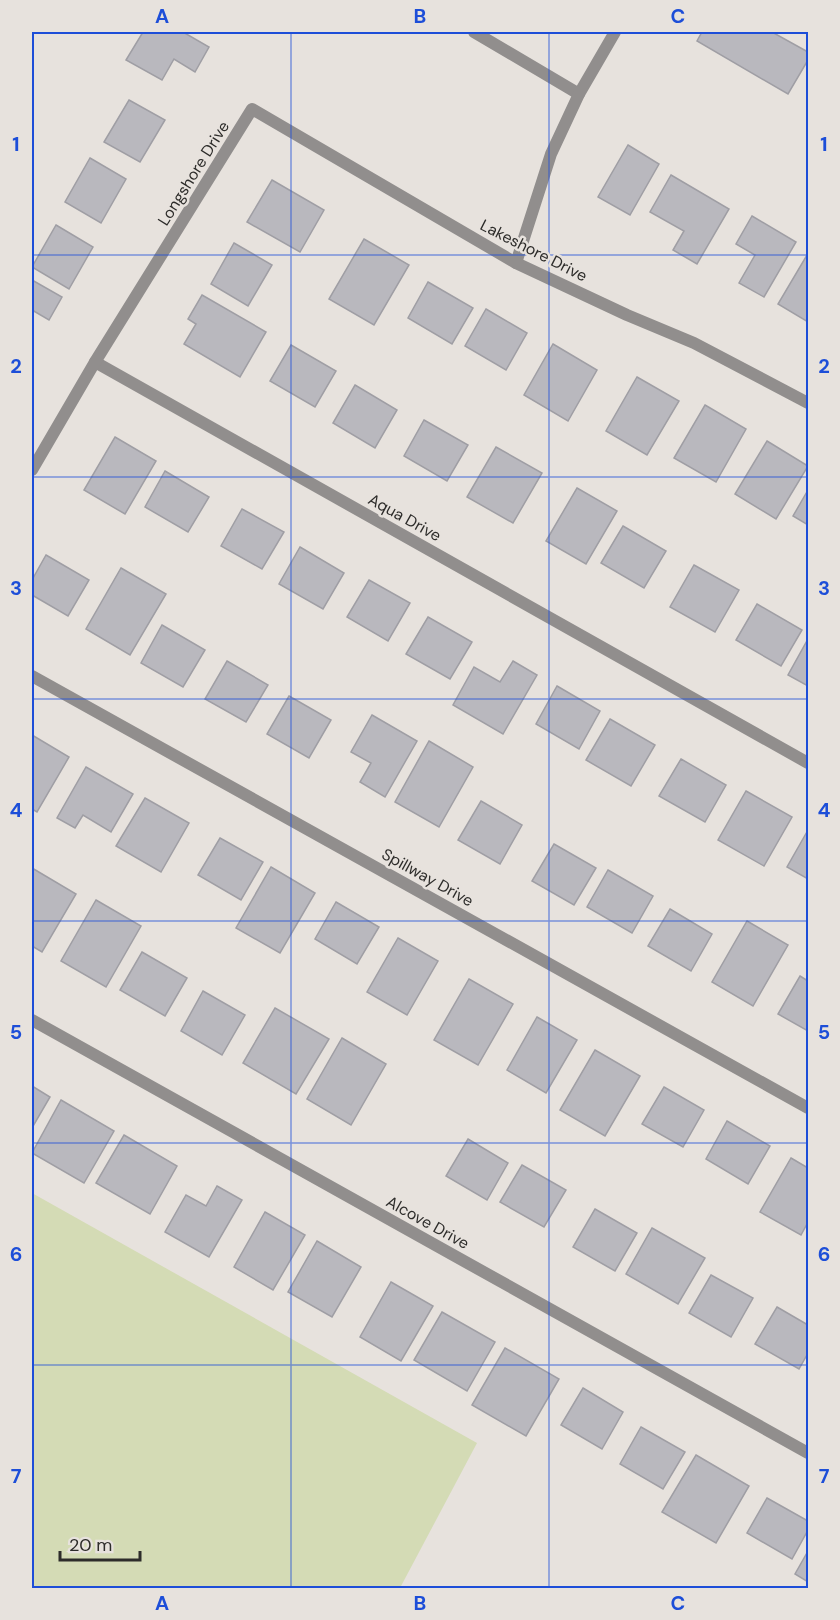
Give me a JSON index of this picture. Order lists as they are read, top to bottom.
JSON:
{
  "streets": {
    "street": [
      "Longshore Drive",
      "Lakeshore Drive",
      "Aqua Drive",
      "Spillway Drive",
      "Alcove Drive"
    ]
  },
  "crossings": [
    ["Longshore Drive", "Lakeshore Drive"],
    ["Longshore Drive", "Aqua Drive"]
  ],
  "scale_bar": "20 m",
  "grid": {
    "columns": ["A", "B", "C"],
    "rows": [
      "1",
      "2",
      "3",
      "4",
      "5",
      "6",
      "7"
    ]
  }
}
